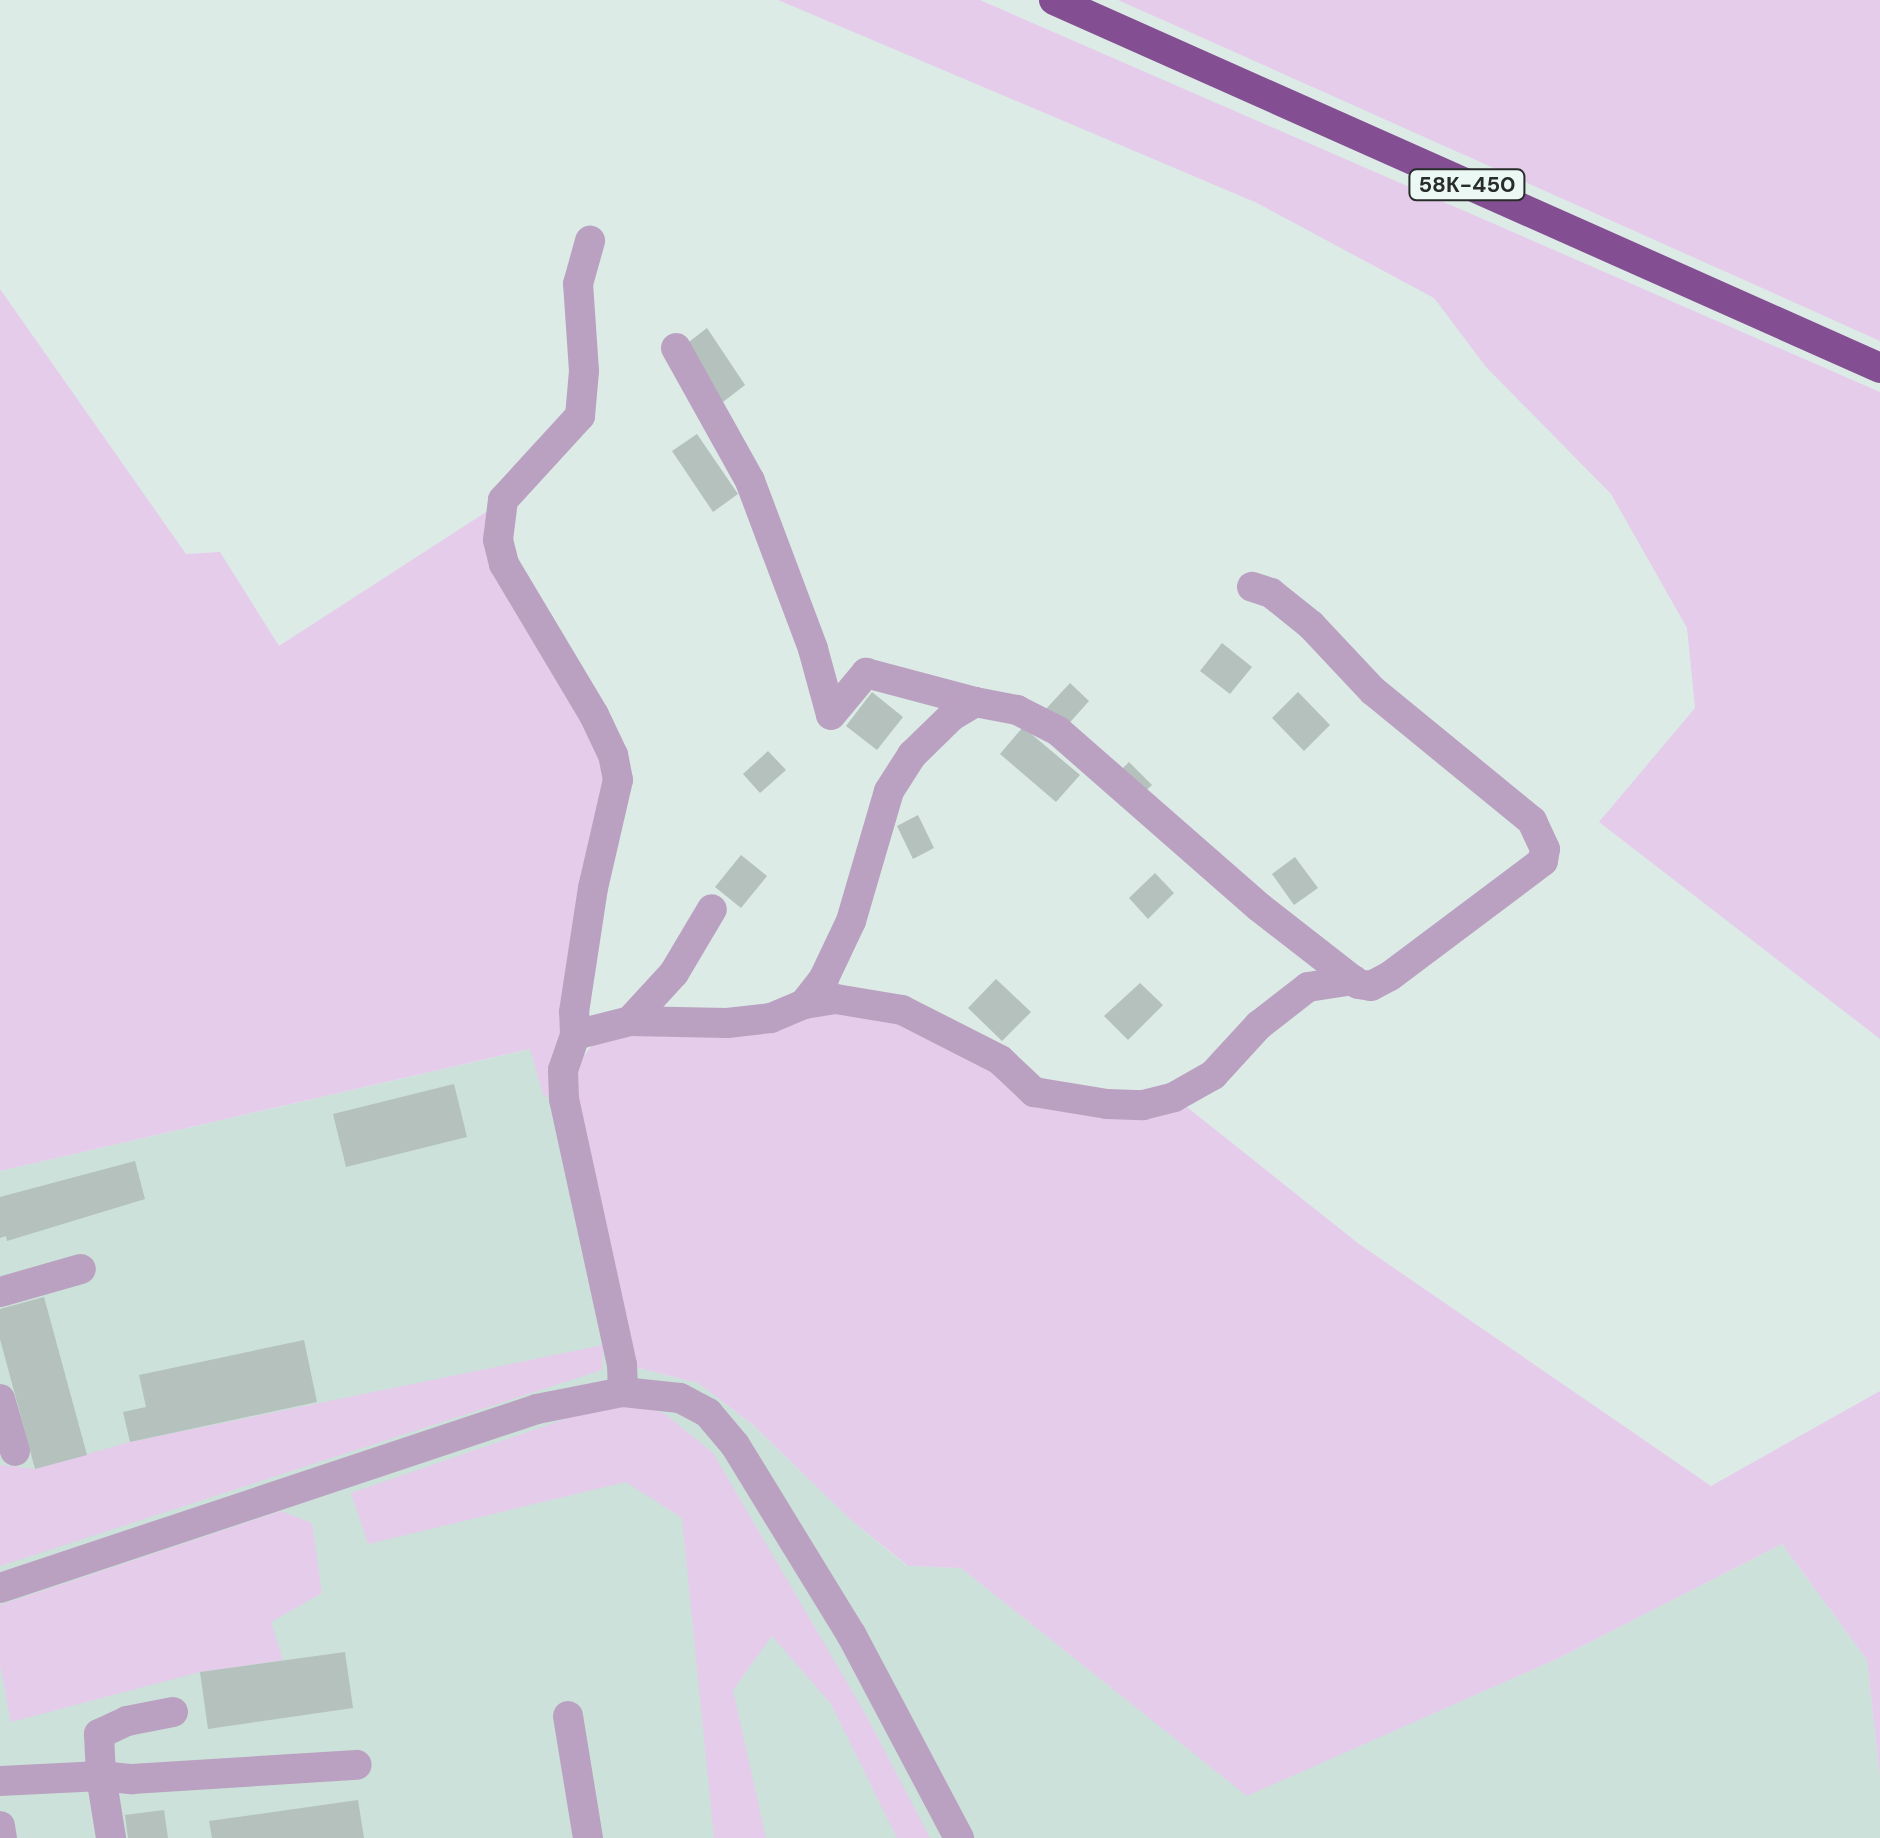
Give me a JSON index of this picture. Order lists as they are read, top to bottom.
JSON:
{
  "streets": {
    "highway": ["58К-450"]
  }
}
